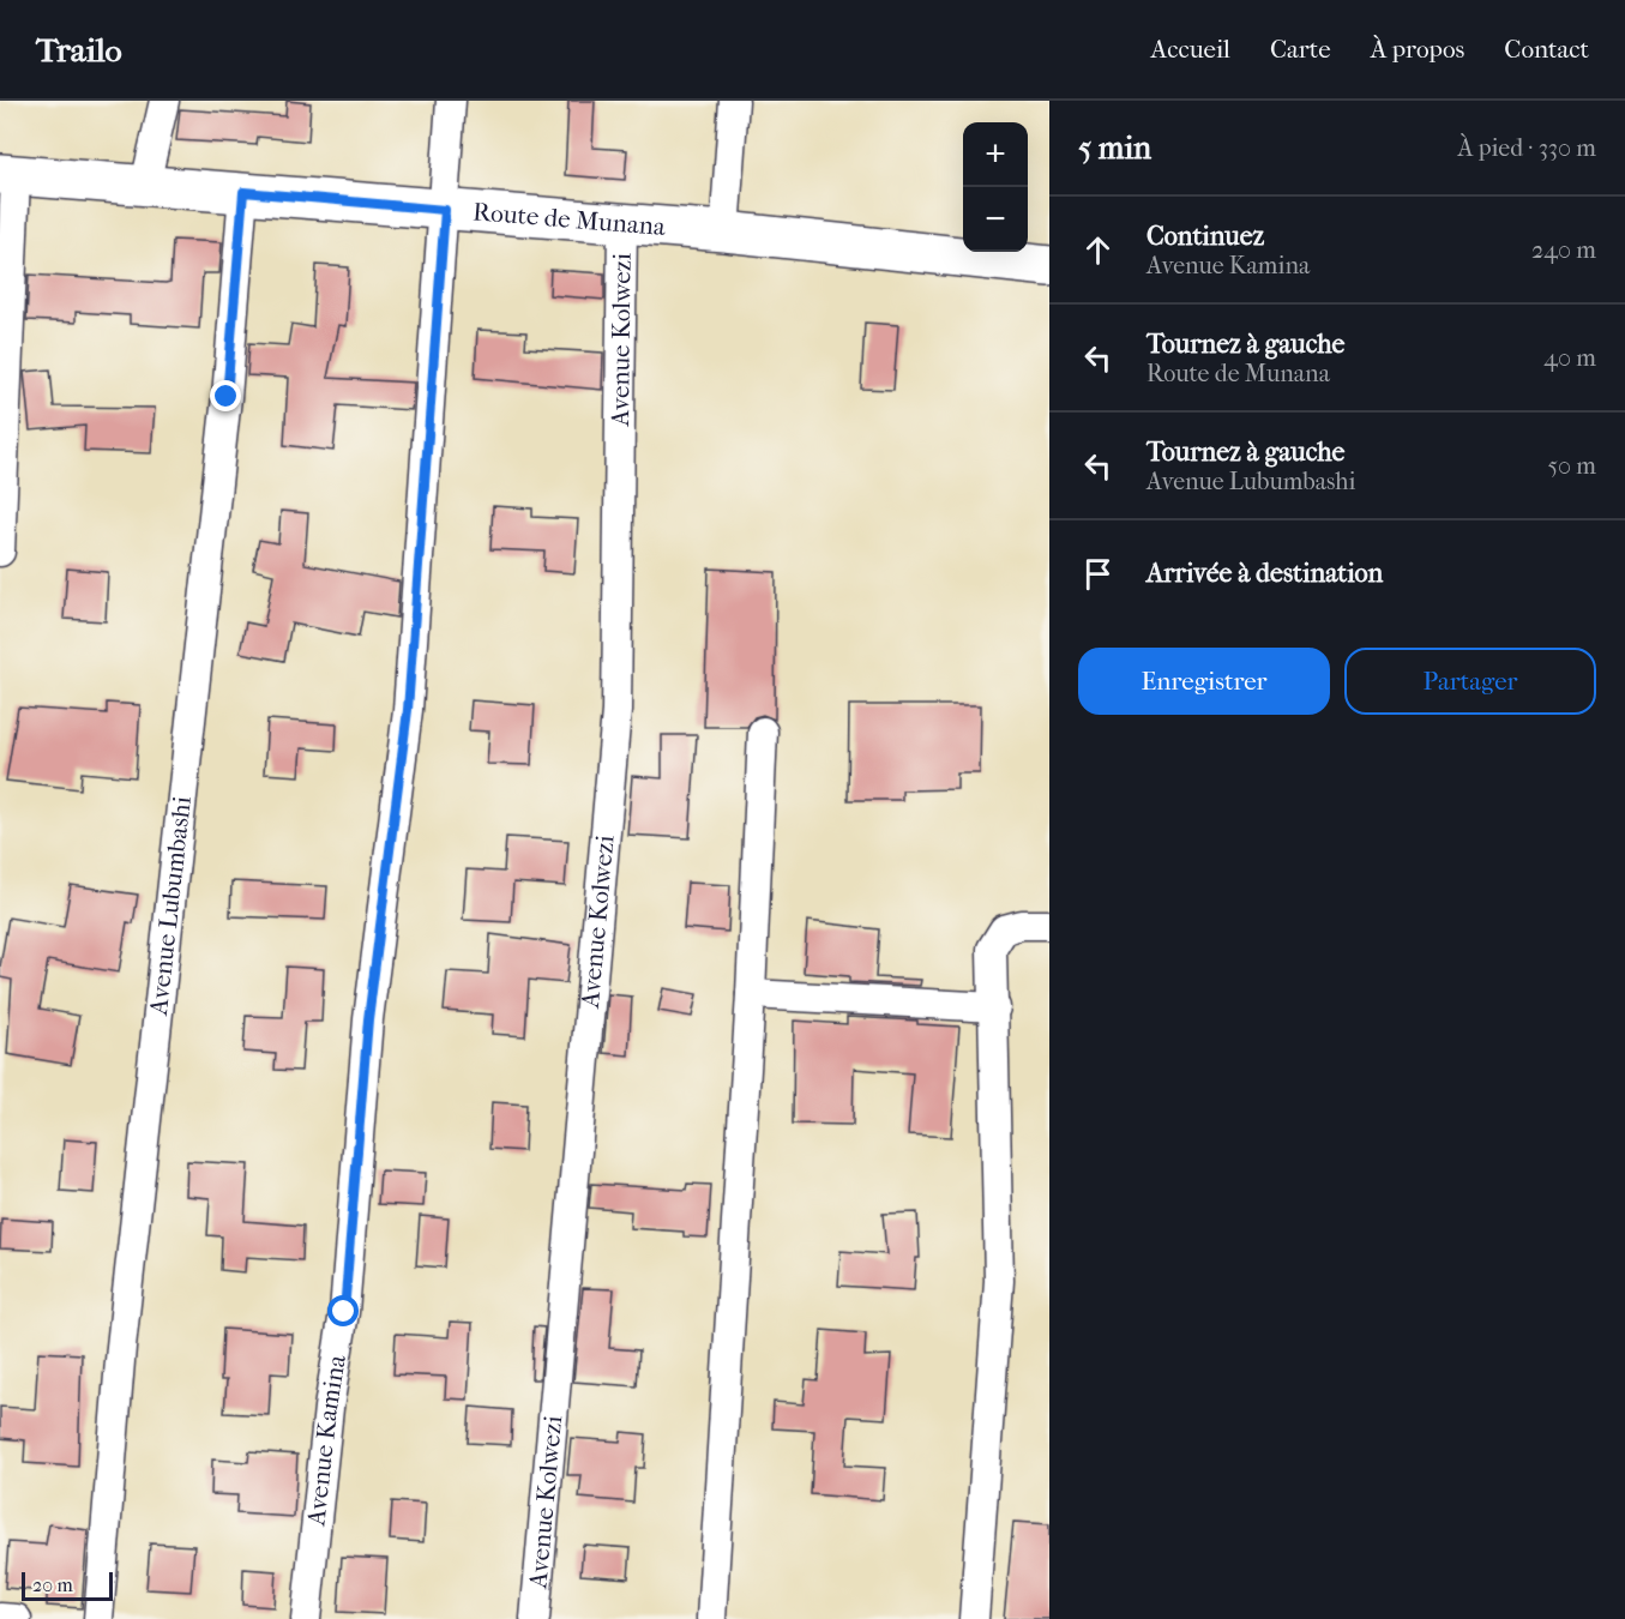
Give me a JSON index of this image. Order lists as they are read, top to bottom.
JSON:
{
  "streets": {
    "main road": ["Route de Munana"],
    "street": ["Avenue Kolwezi", "Avenue Lubumbashi", "Avenue Kamina"]
  },
  "crossings": [
    ["Route de Munana", "Avenue Kolwezi"],
    ["Route de Munana", "Avenue Lubumbashi"],
    ["Route de Munana", "Avenue Kamina"]
  ],
  "scale_bar": "20 m",
  "page": {
    "header": "Trailo",
    "nav": [
      "Accueil",
      "Carte",
      "À propos",
      "Contact"
    ],
    "heading": ["5 min", "À pied · 330 m"],
    "map_buttons": ["+", "−"],
    "list": [
      ["Continuez", "Avenue Kamina", "240 m"],
      ["Tournez à gauche", "Route de Munana", "40 m"],
      ["Tournez à gauche", "Avenue Lubumbashi", "50 m"],
      "Arrivée à destination"
    ],
    "buttons": ["Enregistrer", "Partager"],
    "scale": "20 m"
  }
}
